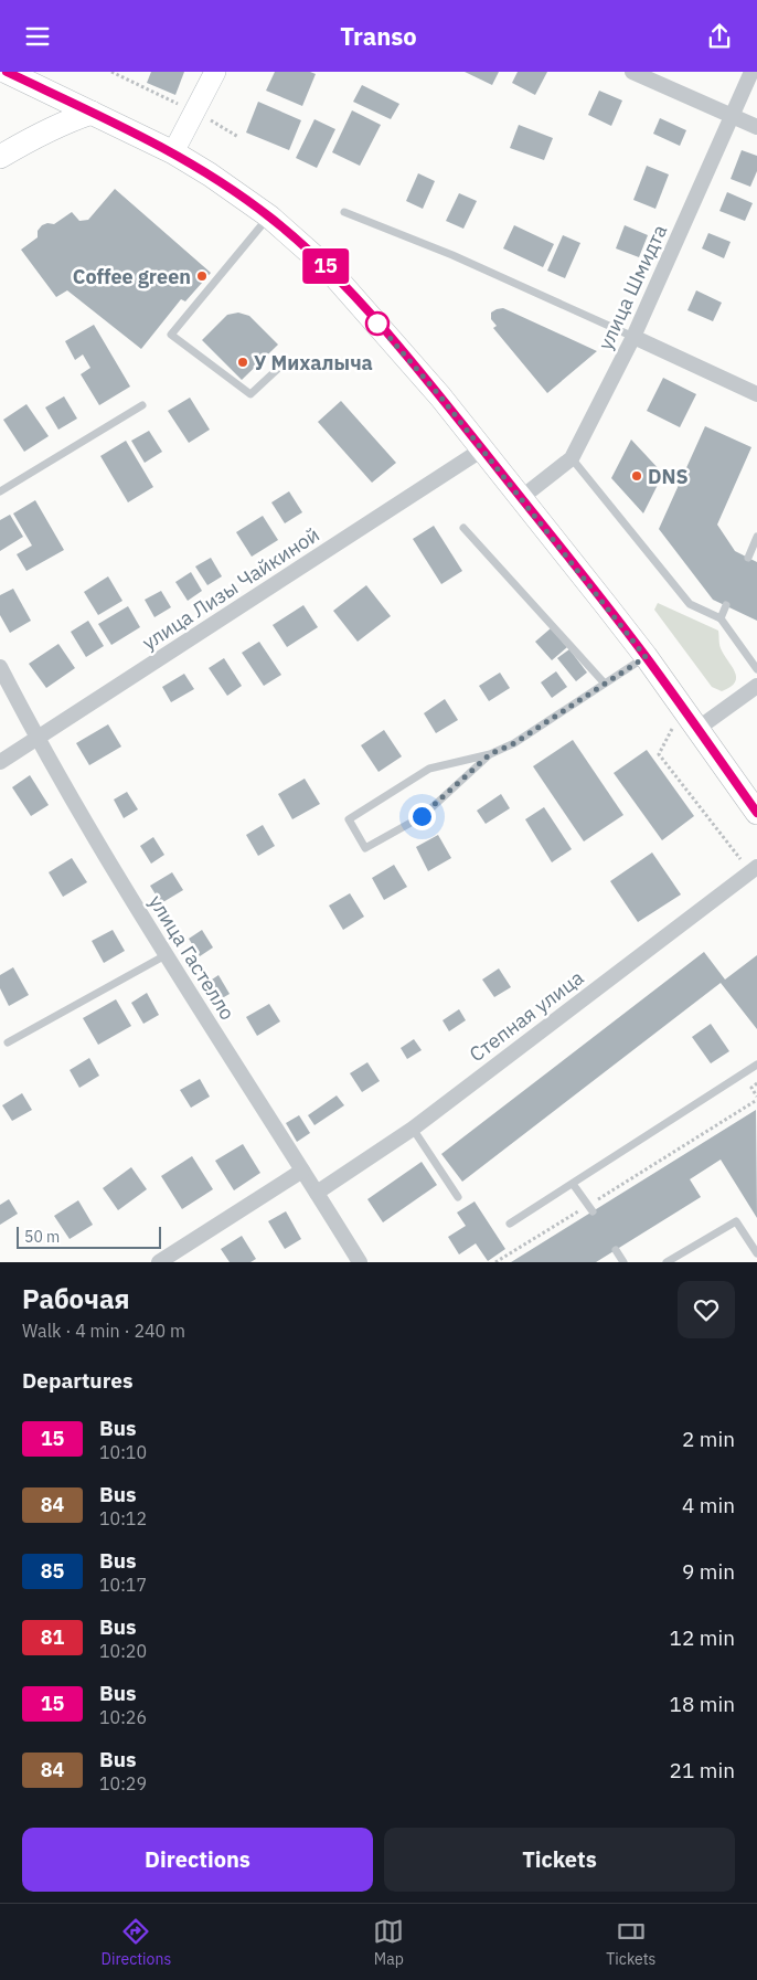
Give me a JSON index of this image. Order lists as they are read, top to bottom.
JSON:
{
  "streets": {
    "street": [
      "улица Шмидта",
      "улица Лизы Чайкиной",
      "улица Гастелло",
      "Степная улица"
    ]
  },
  "crossings": [
    ["улица Лизы Чайкиной", "улица Гастелло"],
    ["улица Гастелло", "Степная улица"]
  ],
  "places": ["Coffee green", "У Михалыча", "DNS"],
  "lines": ["bus line 15"],
  "scale_bar": "50 m",
  "page": {
    "header": "Transo",
    "on_map": "15",
    "scale": "50 m",
    "heading": [
      ["Рабочая", "Walk · 4 min · 240 m"],
      "Departures"
    ],
    "list": [
      {
        "mark": "15",
        "name": "Bus",
        "note": "10:10",
        "value": "2 min"
      },
      {
        "mark": "84",
        "name": "Bus",
        "note": "10:12",
        "value": "4 min"
      },
      {
        "mark": "85",
        "name": "Bus",
        "note": "10:17",
        "value": "9 min"
      },
      {
        "mark": "81",
        "name": "Bus",
        "note": "10:20",
        "value": "12 min"
      },
      {
        "mark": "15",
        "name": "Bus",
        "note": "10:26",
        "value": "18 min"
      },
      {
        "mark": "84",
        "name": "Bus",
        "note": "10:29",
        "value": "21 min"
      }
    ],
    "buttons": ["Directions", "Tickets"],
    "tabs": ["Directions", "Map", "Tickets"]
  }
}
